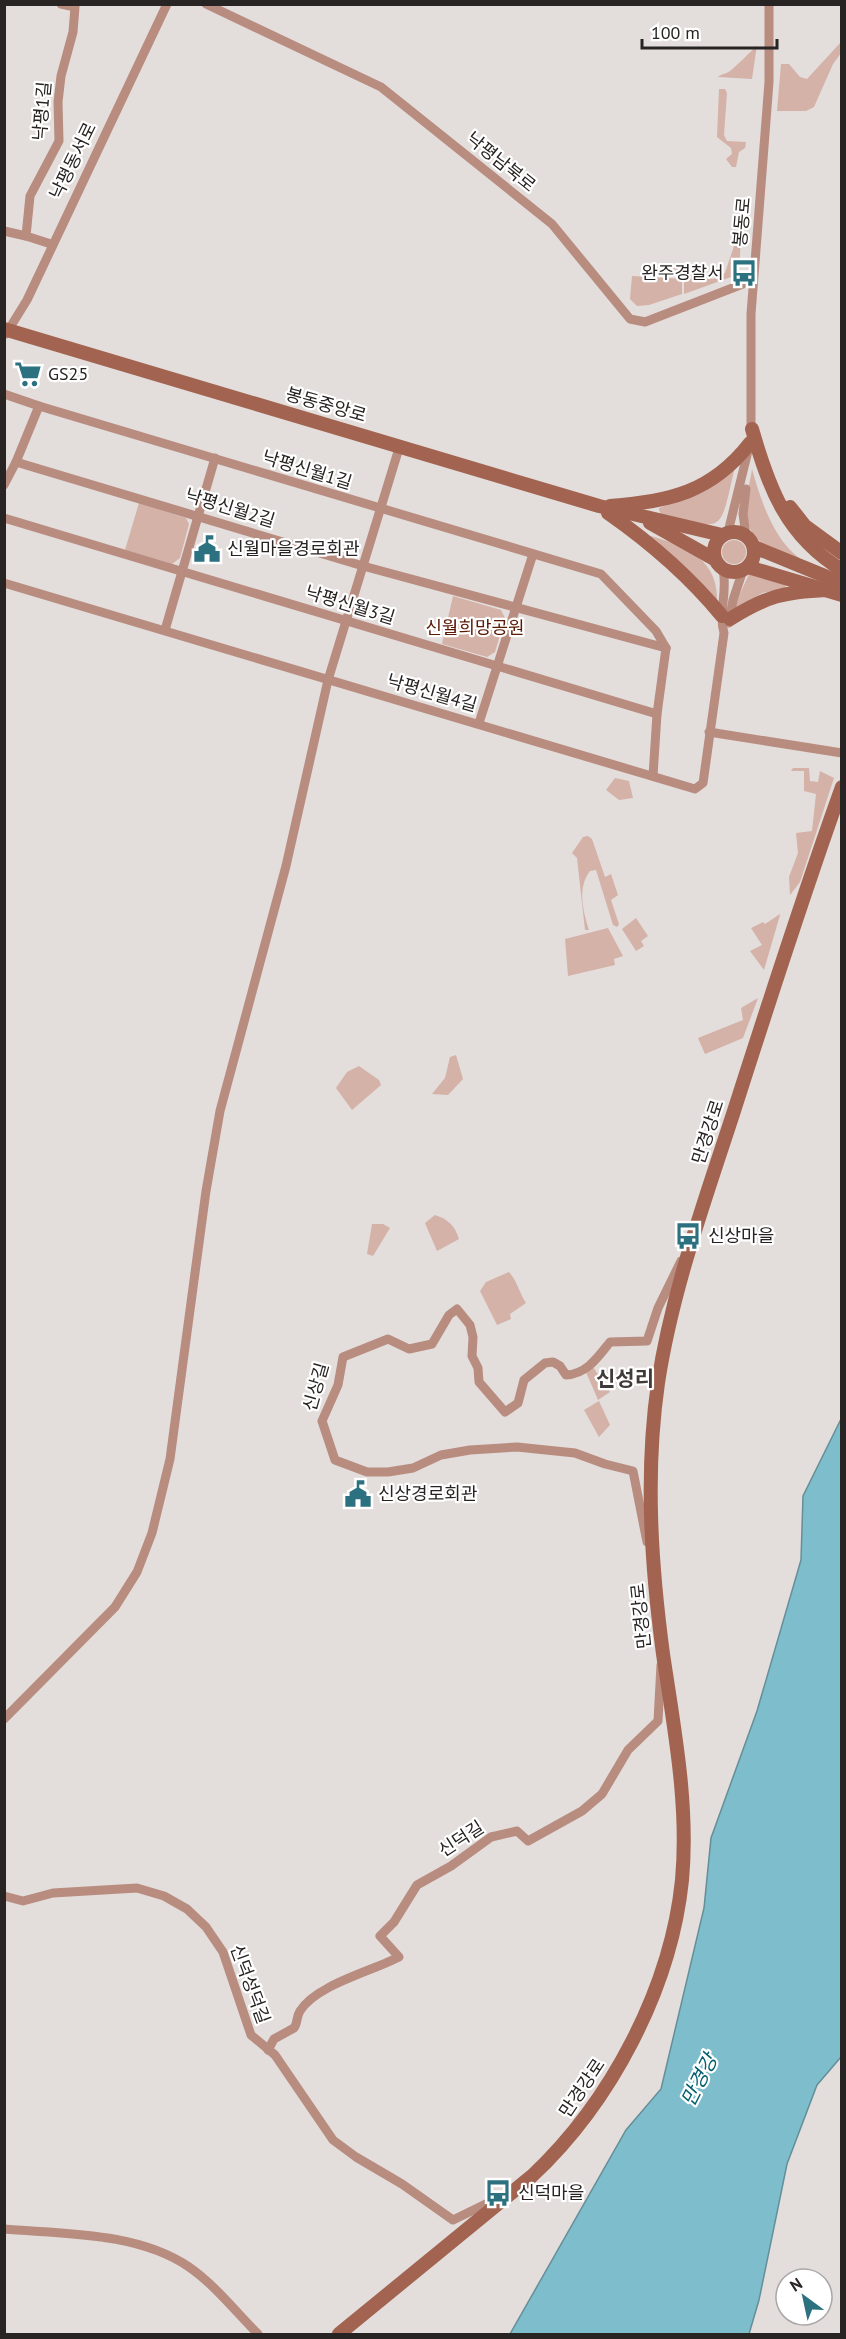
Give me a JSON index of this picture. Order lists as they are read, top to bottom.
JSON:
{
  "streets": {
    "street": [
      "낙평1길",
      "낙평동서로",
      "낙평남북로",
      "봉동로",
      "봉동중앙로",
      "낙평신월1길",
      "낙평신월2길",
      "낙평신월3길",
      "낙평신월4길",
      "만경강로",
      "신상길",
      "신덕길",
      "신덕성덕길"
    ]
  },
  "crossings": [
    ["낙평동서로", "봉동중앙로"],
    ["낙평남북로", "봉동로"],
    ["봉동로", "봉동중앙로"],
    ["봉동로", "낙평신월4길"],
    ["봉동중앙로", "낙평신월4길"],
    ["낙평신월1길", "낙평신월2길"],
    ["만경강로", "신상길"],
    ["만경강로", "신덕길"],
    ["만경강로", "신덕성덕길"],
    ["신덕길", "신덕성덕길"]
  ],
  "districts": ["신성리"],
  "water": ["만경강"],
  "parks": ["신월희망공원"],
  "places": {
    "bus stop": ["완주경찰서", "신상마을", "신덕마을"],
    "supermarket": ["GS25"],
    "public building": ["신월마을경로회관", "신상경로회관"]
  },
  "scale_bar": "100 m",
  "north": "top left"
}
